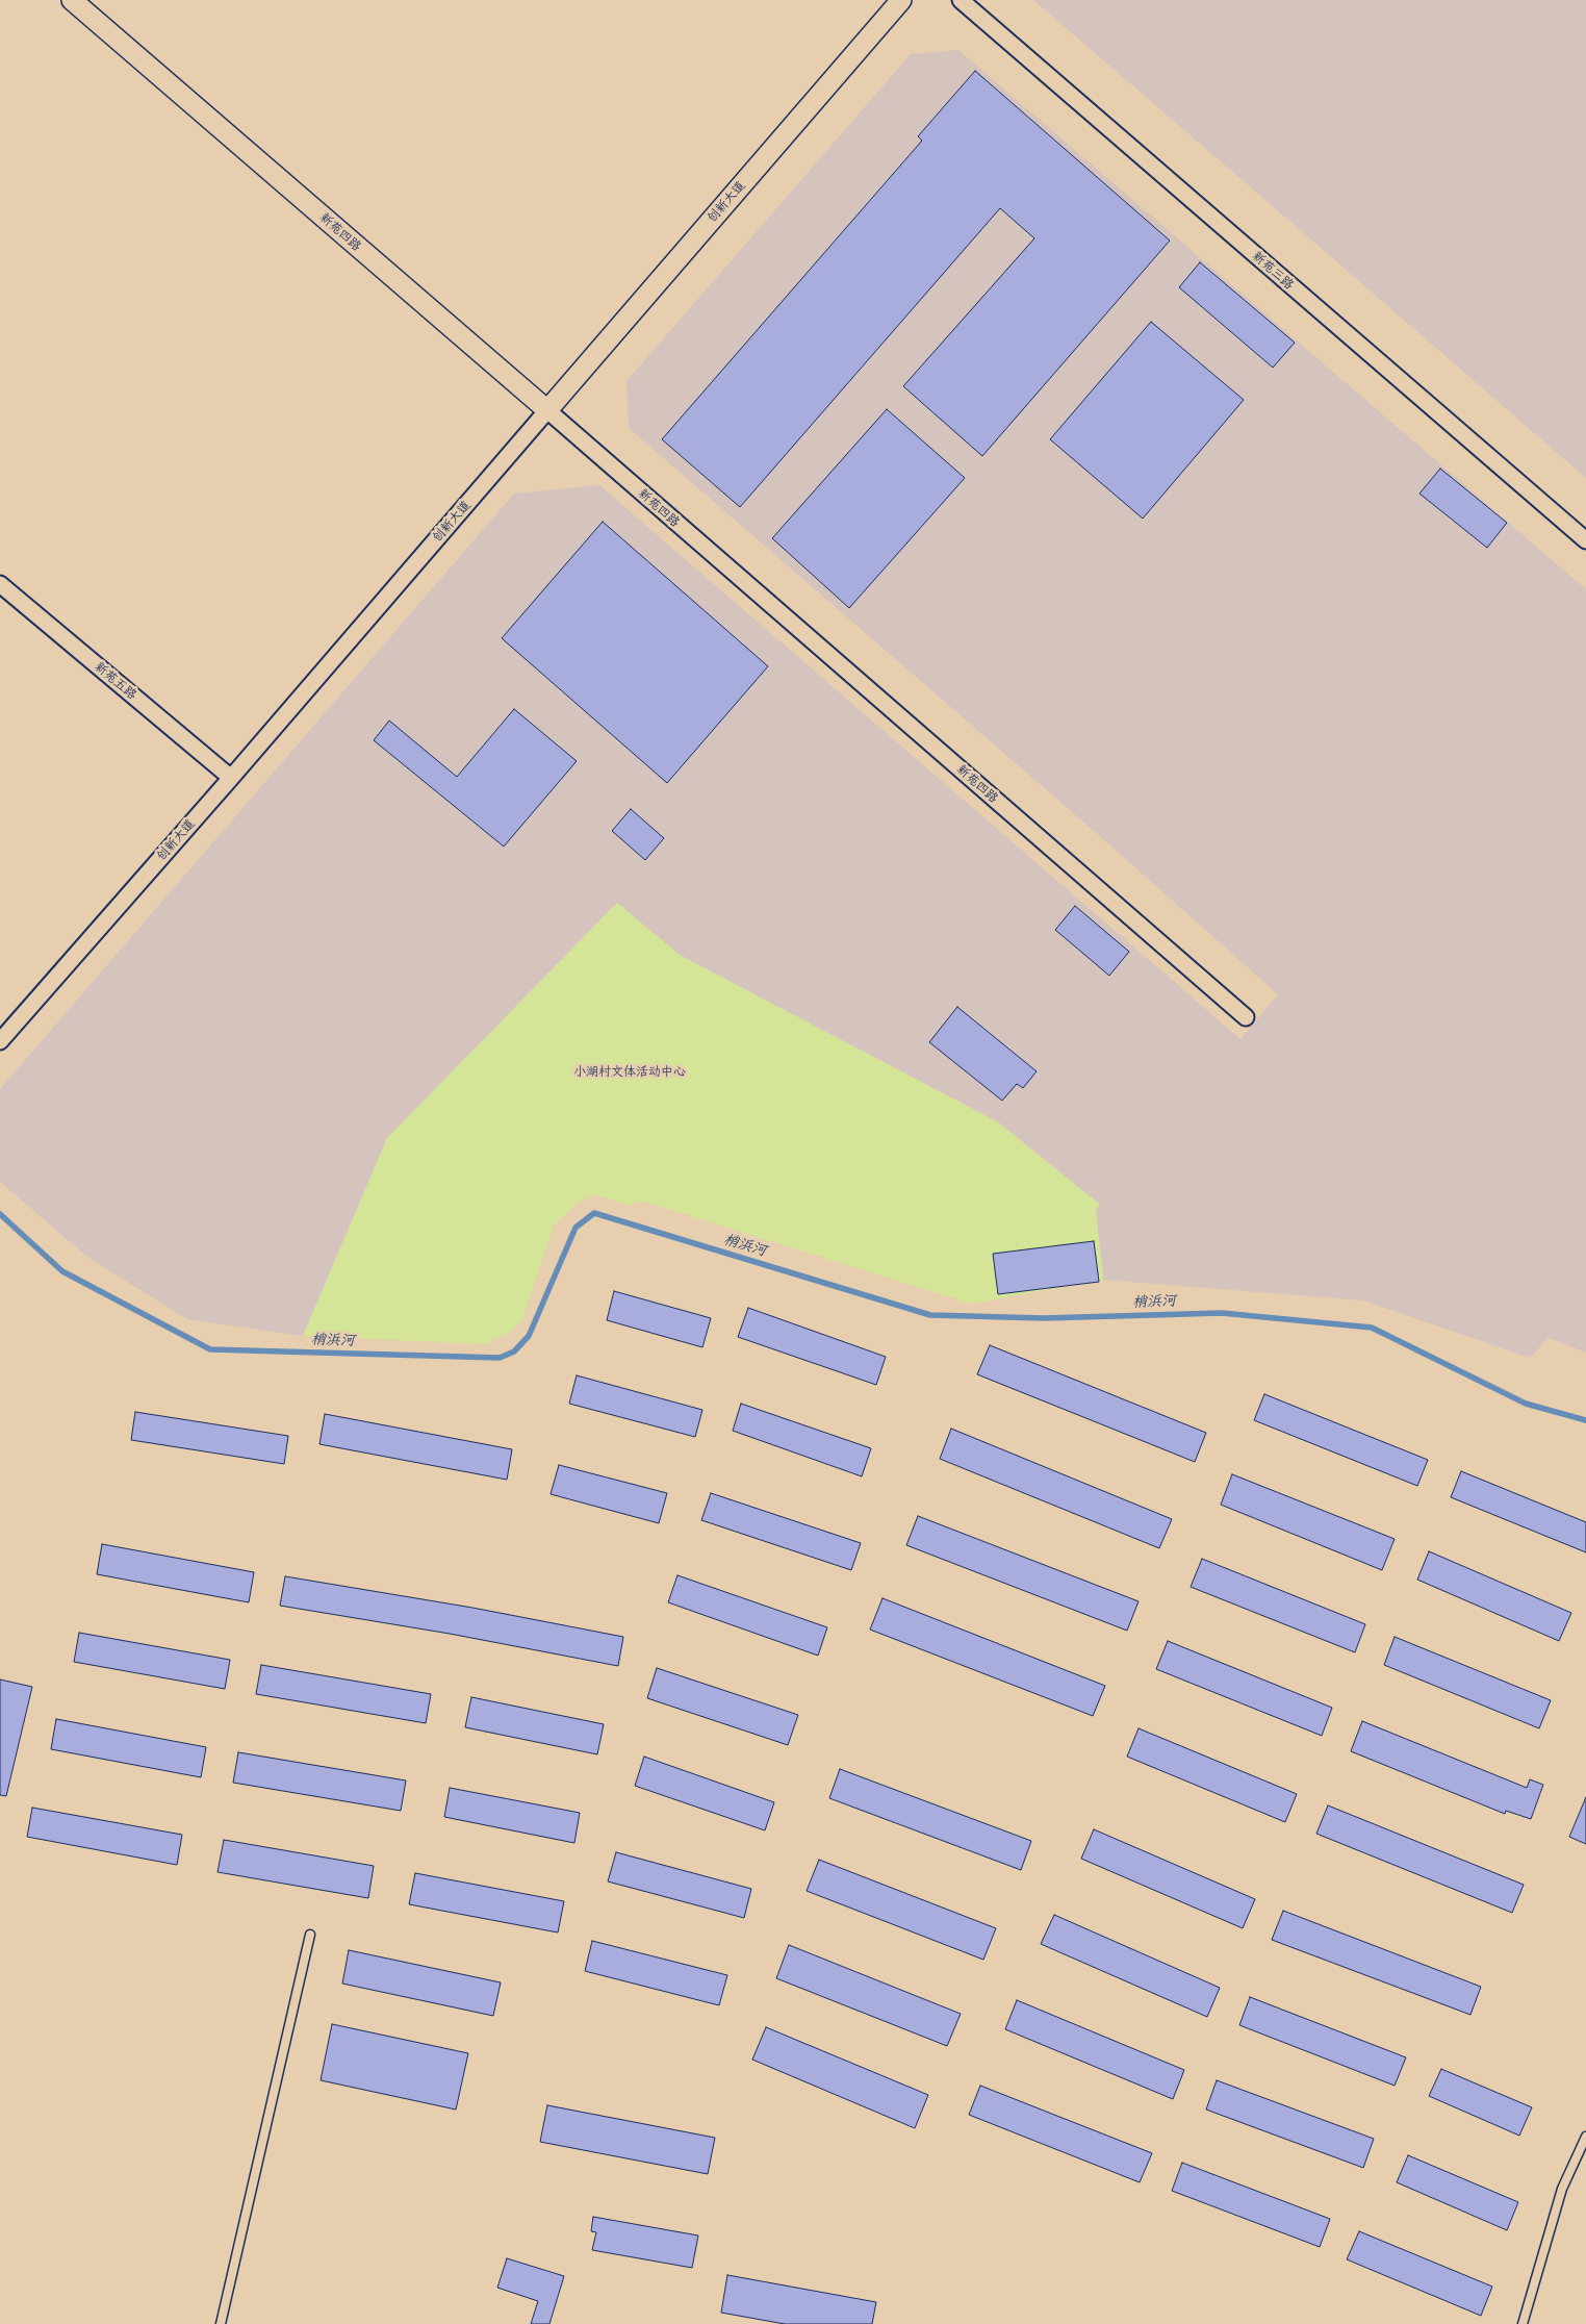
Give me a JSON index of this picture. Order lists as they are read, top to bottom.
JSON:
{
  "streets": {
    "street": [
      "创新大道",
      "新苑四路",
      "新苑三路",
      "新苑五路"
    ]
  },
  "crossings": [
    ["创新大道", "新苑四路"],
    ["创新大道", "新苑五路"]
  ],
  "water": ["梢浜河"],
  "parks": ["小湖村文体活动中心"]
}
